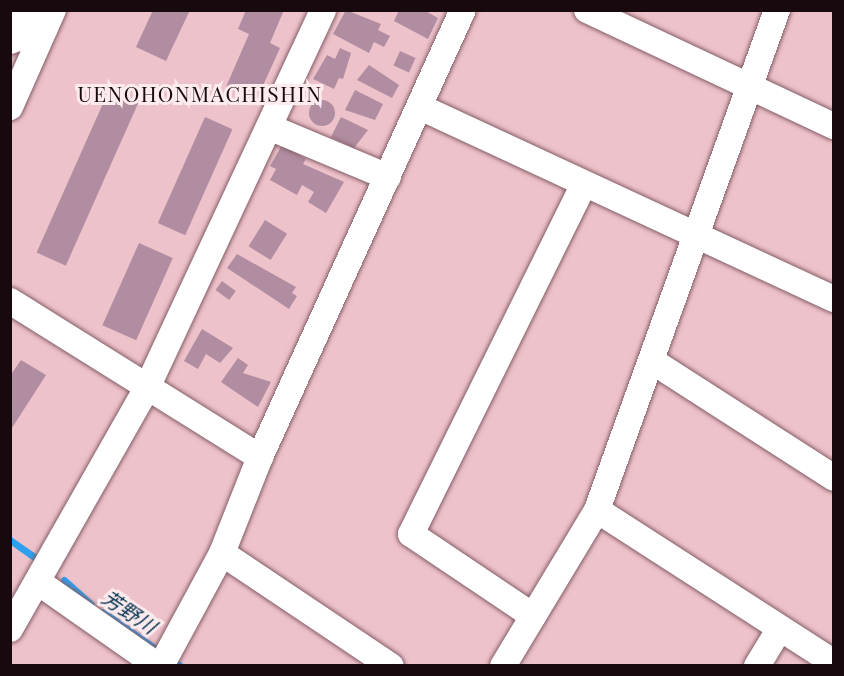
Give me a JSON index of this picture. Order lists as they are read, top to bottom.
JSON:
{
  "districts": ["UENOHONMACHISHIN"],
  "water": ["芳野川"]
}
